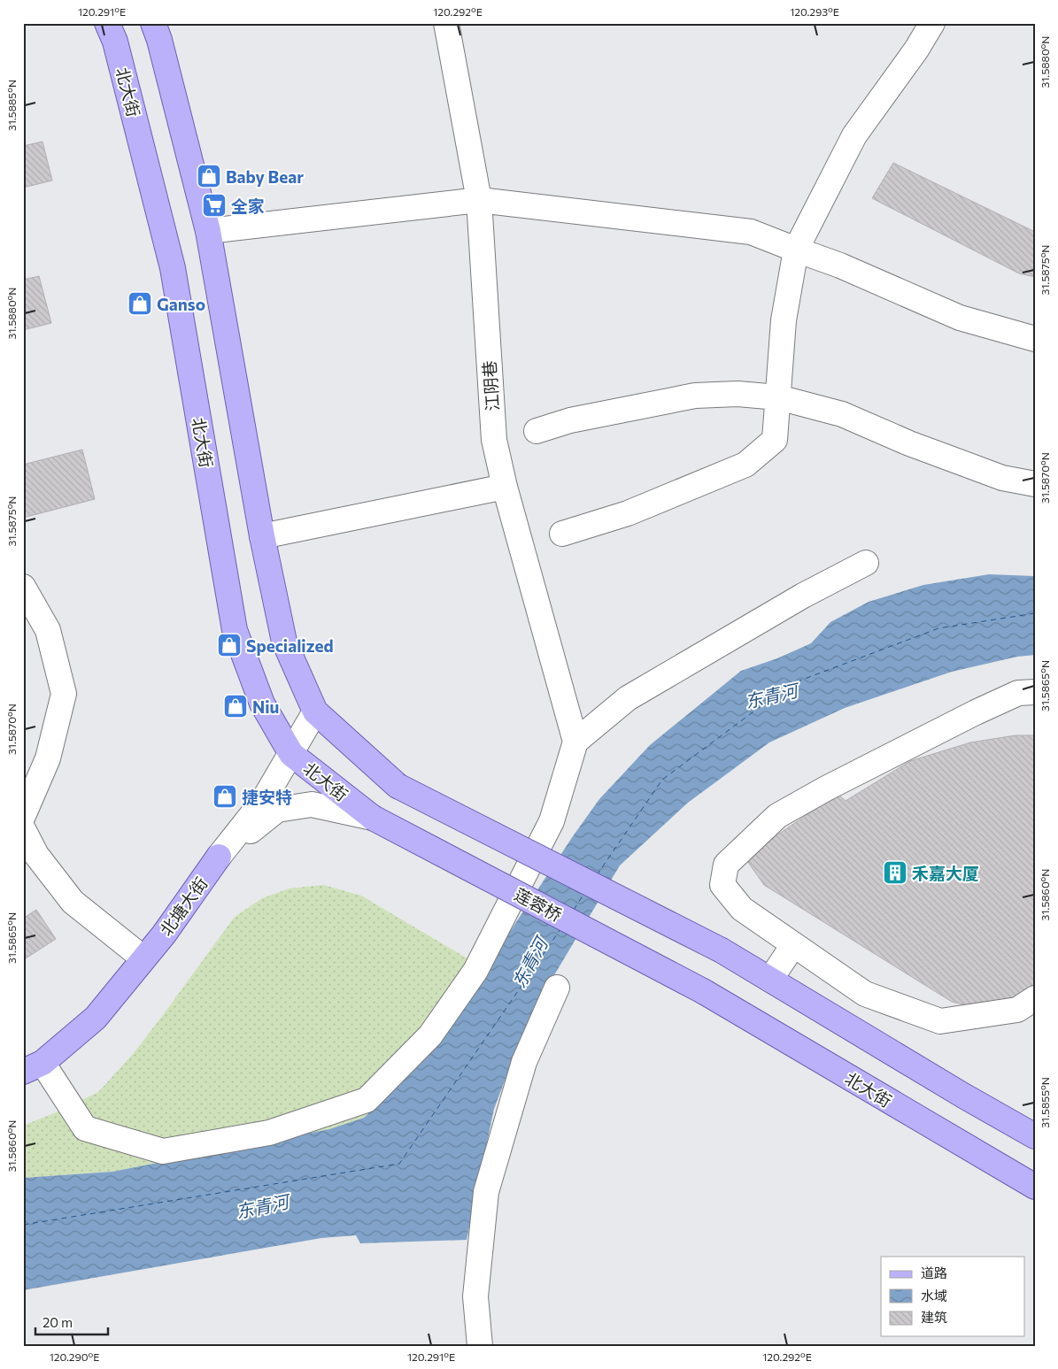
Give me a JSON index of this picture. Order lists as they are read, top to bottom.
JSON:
{
  "streets": {
    "main road": ["北大街", "莲蓉桥", "北塘大街"],
    "street": ["江阴巷"]
  },
  "crossings": [
    ["北大街", "莲蓉桥"],
    ["北大街", "北塘大街"],
    ["莲蓉桥", "北塘大街"]
  ],
  "water": ["东青河"],
  "places": {
    "shop": [
      "Baby Bear",
      "Ganso",
      "Specialized",
      "Niu",
      "捷安特"
    ],
    "supermarket": ["全家"],
    "building": ["禾嘉大厦"]
  },
  "legend": ["道路", "水域", "建筑"],
  "scale_bar": "20 m",
  "coordinates": [
    "120.291°E",
    "120.292°E",
    "120.293°E",
    "31.5880°N",
    "31.5885°N",
    "31.5875°N",
    "31.5870°N",
    "31.5865°N",
    "31.5860°N",
    "31.5855°N",
    "120.290°E"
  ]
}
